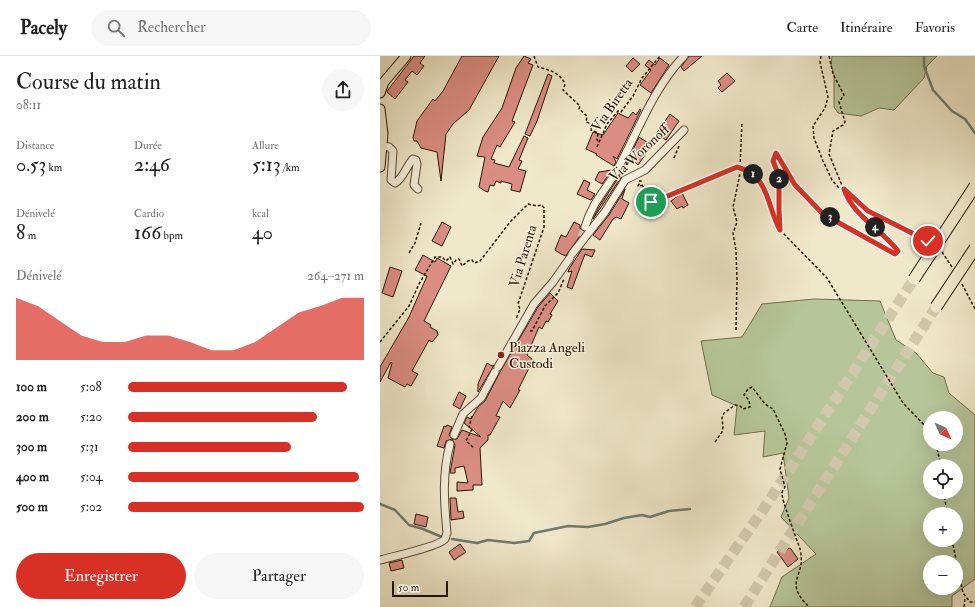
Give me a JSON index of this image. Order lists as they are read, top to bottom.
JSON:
{
  "streets": {
    "street": ["Via Woronoff"],
    "path": ["Via Biretta", "Via Parenta"]
  },
  "places": ["Piazza Angeli Custodi"],
  "scale_bar": "50 m",
  "north": "bottom right",
  "page": {
    "header": "Pacely",
    "search": "Rechercher",
    "nav": ["Carte", "Itinéraire", "Favoris"],
    "heading": ["Course du matin", "08:11"],
    "stats": [
      ["Distance", "0.53 km"],
      ["Durée", "2:46"],
      ["Allure", "5:13 /km"],
      ["Dénivelé", "8 m"],
      ["Cardio", "166 bpm"],
      ["kcal", "40"]
    ],
    "pins": [
      "1",
      "2",
      "3",
      "4"
    ],
    "chart": ["Dénivelé", "264–271 m"],
    "list": [
      {
        "name": "100 m",
        "note": "5:08"
      },
      {
        "name": "200 m",
        "note": "5:20"
      },
      {
        "name": "300 m",
        "note": "5:31"
      },
      {
        "name": "400 m",
        "note": "5:04"
      },
      {
        "name": "500 m",
        "note": "5:02"
      }
    ],
    "map_buttons": ["+", "−"],
    "buttons": ["Enregistrer", "Partager"],
    "scale": "50 m"
  }
}
